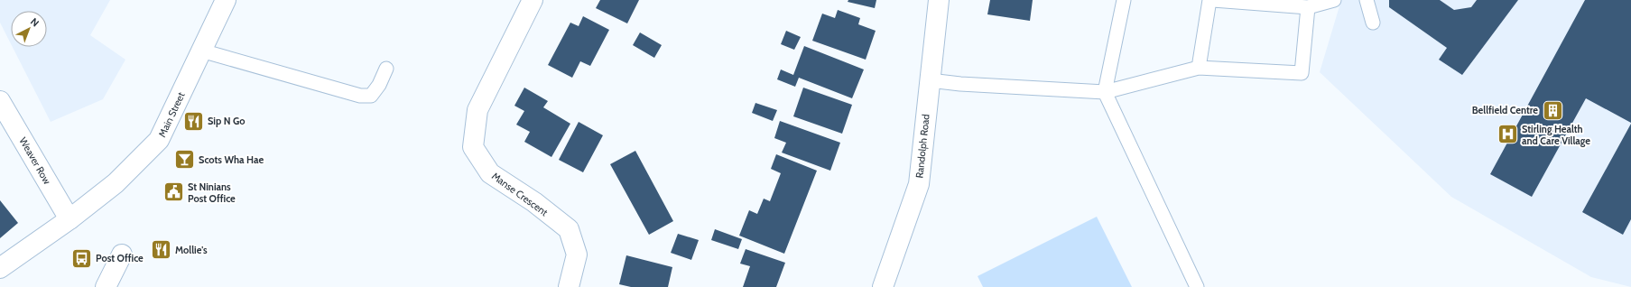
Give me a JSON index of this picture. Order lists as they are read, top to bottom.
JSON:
{
  "streets": {
    "street": [
      "Main Street",
      "Randolph Road",
      "Weaver Row",
      "Manse Crescent"
    ]
  },
  "crossings": [
    ["Main Street", "Weaver Row"]
  ],
  "places": {
    "building": ["Bellfield Centre"],
    "restaurant": ["Sip N Go", "Mollie's"],
    "hospital": ["Stirling Health and Care Village"],
    "bar": ["Scots Wha Hae"],
    "public building": ["St Ninians Post Office"],
    "bus stop": ["Post Office"]
  },
  "north": "top right"
}
